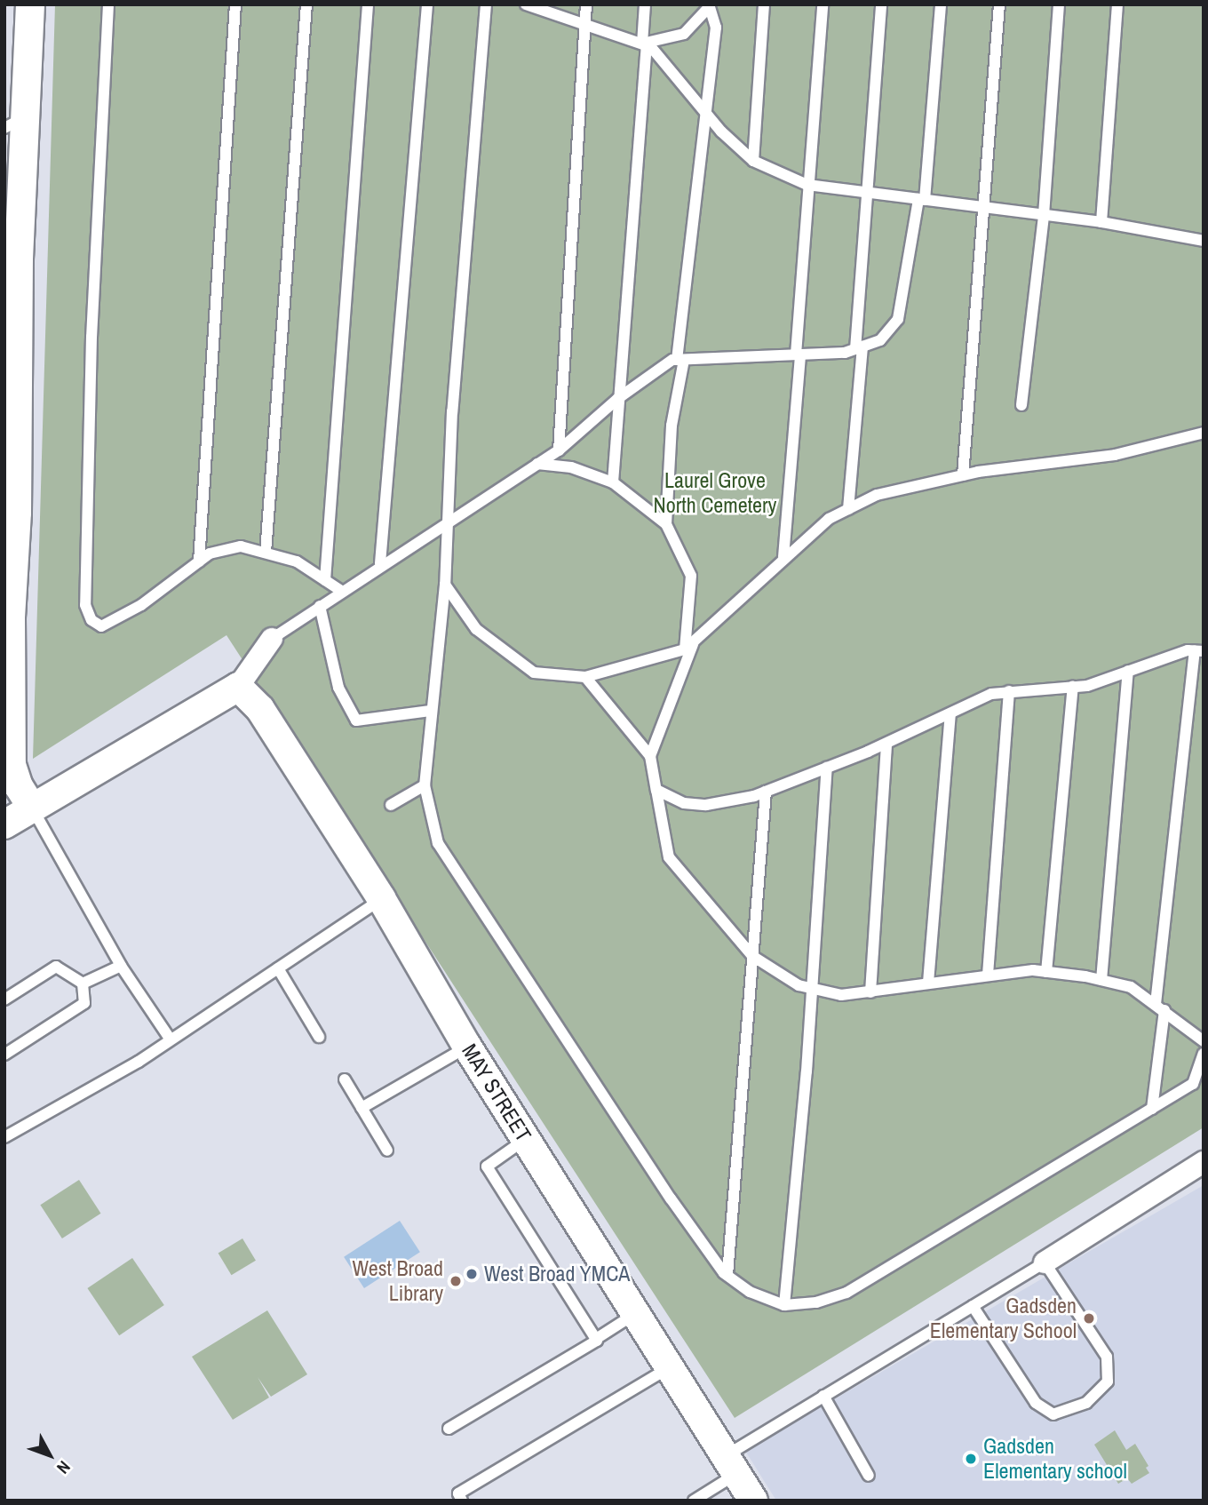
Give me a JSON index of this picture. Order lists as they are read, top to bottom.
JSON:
{
  "streets": {
    "street": ["MAY STREET"]
  },
  "parks": ["Laurel Grove North Cemetery"],
  "places": [
    "West Broad YMCA",
    "West Broad Library",
    "Gadsden Elementary School",
    "Gadsden Elementary school"
  ],
  "north": "bottom right"
}
